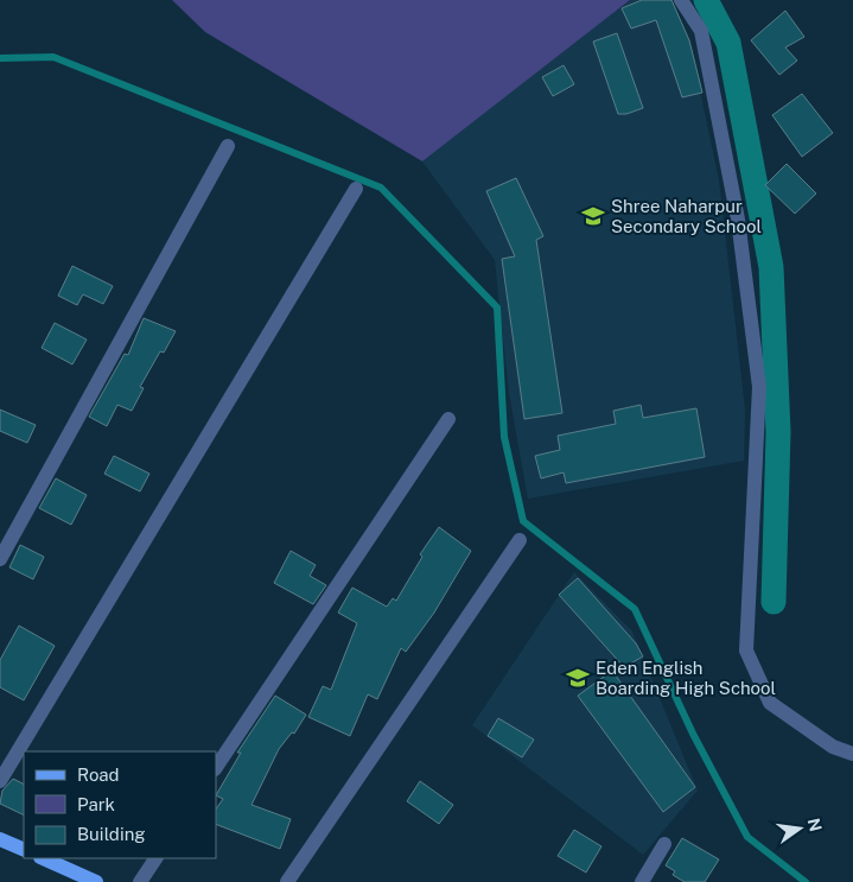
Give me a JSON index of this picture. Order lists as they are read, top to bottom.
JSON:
{
  "places": {
    "school or university": ["Shree Naharpur Secondary School", "Eden English Boarding High School"]
  },
  "legend": ["Road", "Park", "Building"],
  "north": "right"
}
